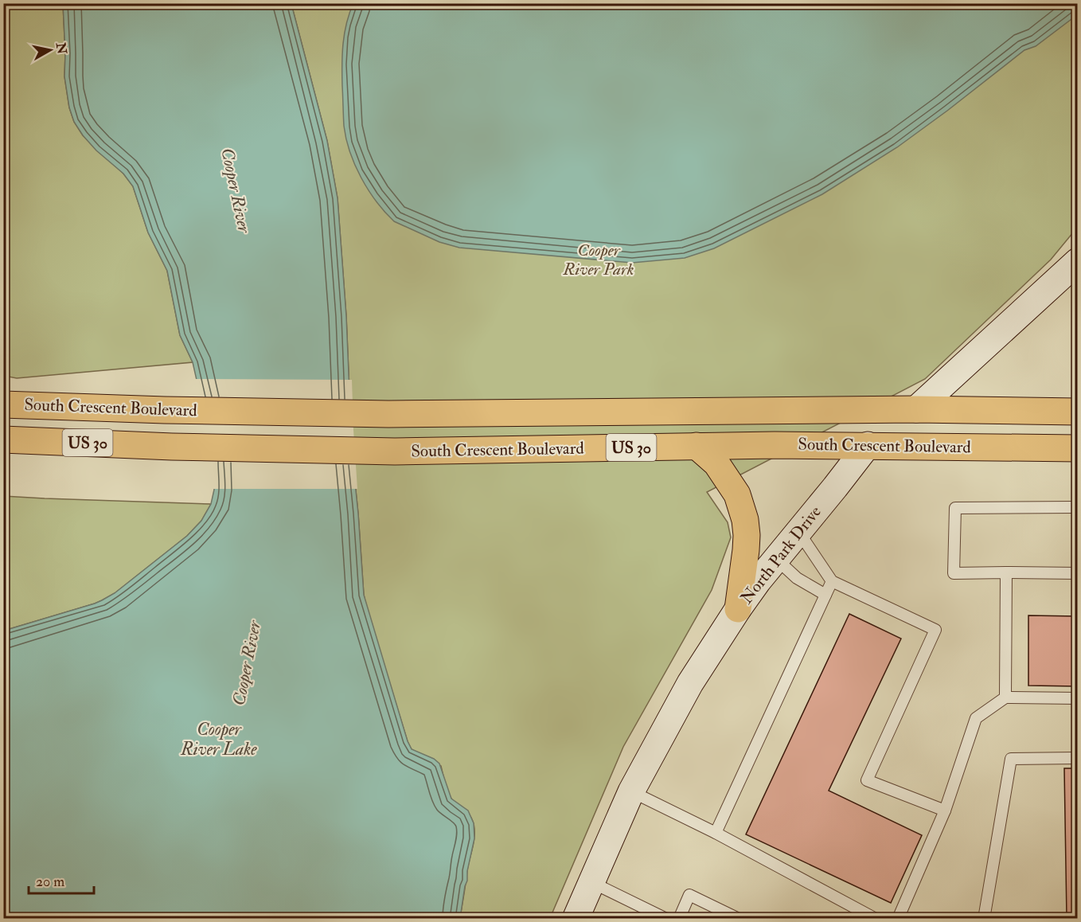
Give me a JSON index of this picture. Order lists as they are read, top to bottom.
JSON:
{
  "streets": {
    "highway": ["South Crescent Boulevard", "US 30", "North Park Drive"]
  },
  "crossings": [
    ["South Crescent Boulevard", "North Park Drive"]
  ],
  "water": ["Cooper River", "Cooper River Lake"],
  "parks": ["Cooper River Park"],
  "scale_bar": "20 m",
  "north": "right"
}
